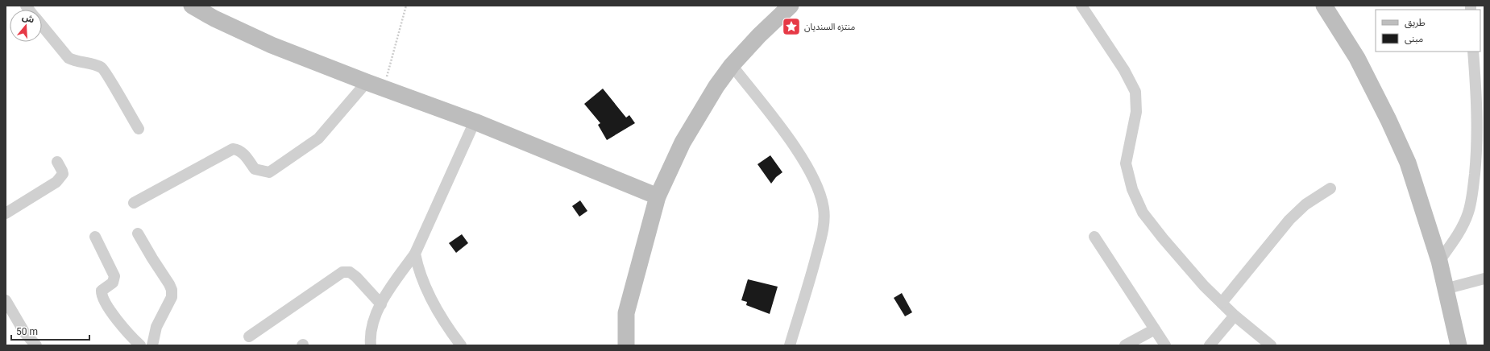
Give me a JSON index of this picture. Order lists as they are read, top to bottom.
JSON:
{
  "places": {
    "place": ["منتزه السنديان"]
  },
  "legend": ["طريق", "مبنى"],
  "scale_bar": "50 m",
  "north": "top"
}
